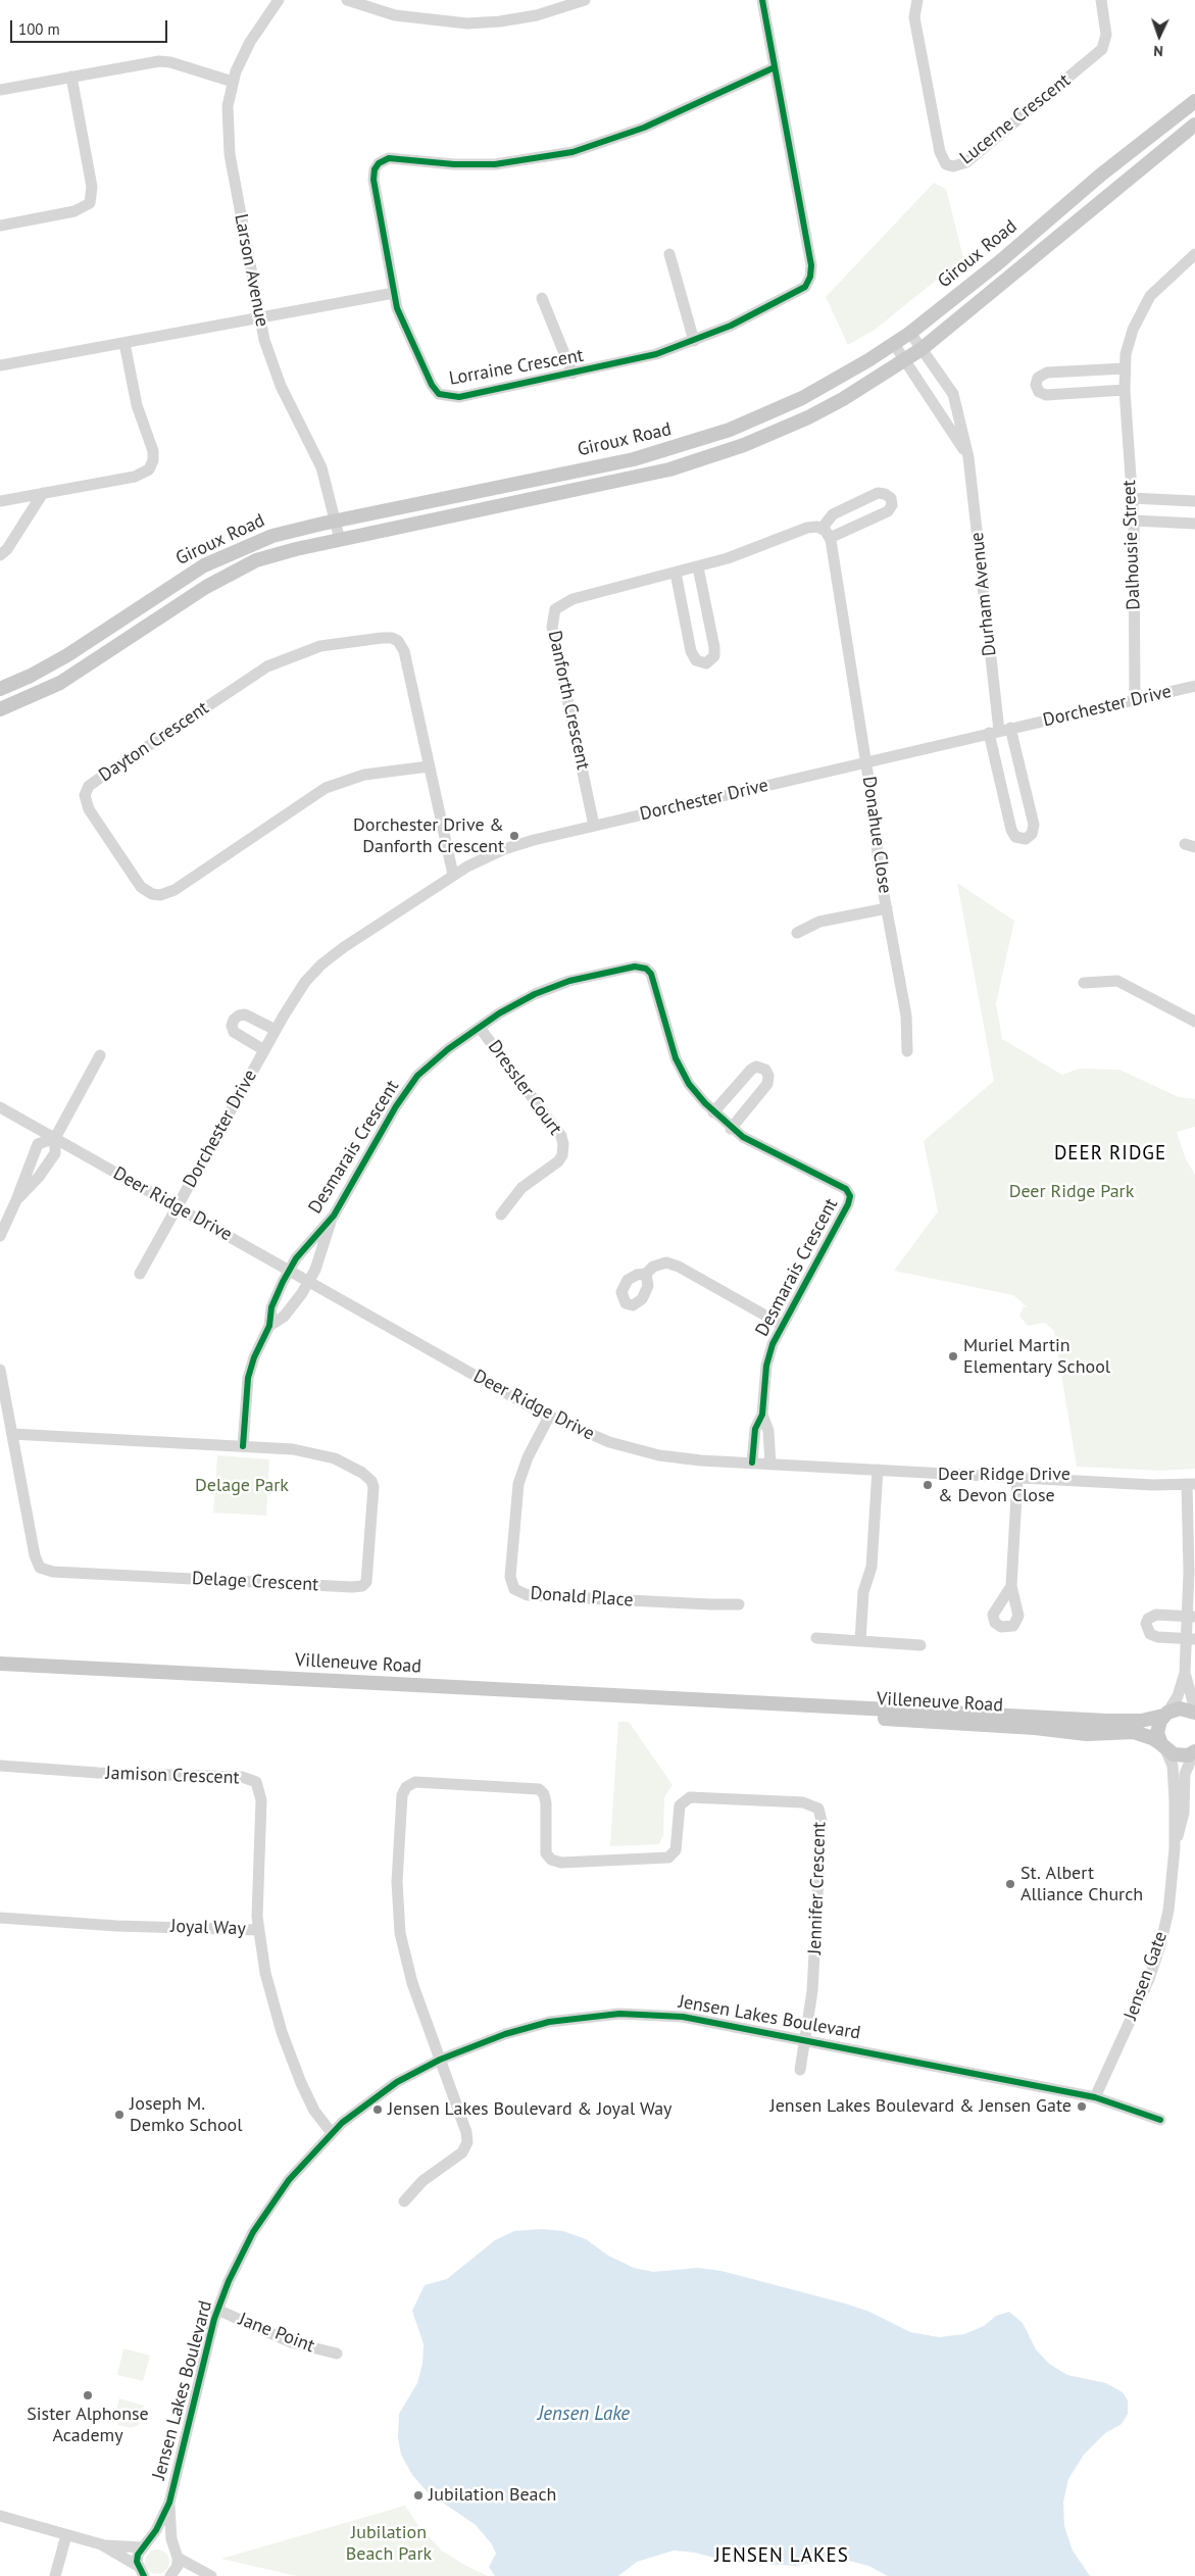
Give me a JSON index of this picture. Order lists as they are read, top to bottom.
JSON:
{
  "streets": {
    "main road": ["Giroux Road", "Villeneuve Road"],
    "street": [
      "Lucerne Crescent",
      "Larson Avenue",
      "Lorraine Crescent",
      "Dalhousie Street",
      "Durham Avenue",
      "Danforth Crescent",
      "Dorchester Drive",
      "Dayton Crescent",
      "Donahue Close",
      "Dressler Court",
      "Desmarais Crescent",
      "Deer Ridge Drive",
      "Delage Crescent",
      "Donald Place",
      "Jamison Crescent",
      "Jennifer Crescent",
      "Joyal Way",
      "Jensen Gate",
      "Jensen Lakes Boulevard",
      "Jane Point"
    ]
  },
  "crossings": [
    ["Giroux Road", "Larson Avenue"],
    ["Giroux Road", "Durham Avenue"],
    ["Dalhousie Street", "Dorchester Drive"],
    ["Durham Avenue", "Dorchester Drive"],
    ["Danforth Crescent", "Dorchester Drive"],
    ["Dorchester Drive", "Dayton Crescent"],
    ["Dorchester Drive", "Donahue Close"],
    ["Dorchester Drive", "Deer Ridge Drive"],
    ["Dressler Court", "Desmarais Crescent"],
    ["Desmarais Crescent", "Deer Ridge Drive"],
    ["Deer Ridge Drive", "Donald Place"],
    ["Villeneuve Road", "Jensen Gate"],
    ["Jamison Crescent", "Joyal Way"],
    ["Jennifer Crescent", "Jensen Lakes Boulevard"],
    ["Joyal Way", "Jensen Lakes Boulevard"],
    ["Jensen Gate", "Jensen Lakes Boulevard"],
    ["Jensen Lakes Boulevard", "Jane Point"]
  ],
  "districts": ["DEER RIDGE", "JENSEN LAKES"],
  "water": ["Jensen Lake"],
  "parks": ["Deer Ridge Park", "Delage Park", "Jubilation Beach Park"],
  "places": [
    "Dorchester Drive & Danforth Crescent",
    "Muriel Martin Elementary School",
    "Deer Ridge Drive & Devon Close",
    "St. Albert Alliance Church",
    "Jensen Lakes Boulevard & Jensen Gate",
    "Jensen Lakes Boulevard & Joyal Way",
    "Joseph M. Demko School",
    "Sister Alphonse Academy",
    "Jubilation Beach"
  ],
  "scale_bar": "100 m",
  "north": "bottom"
}
